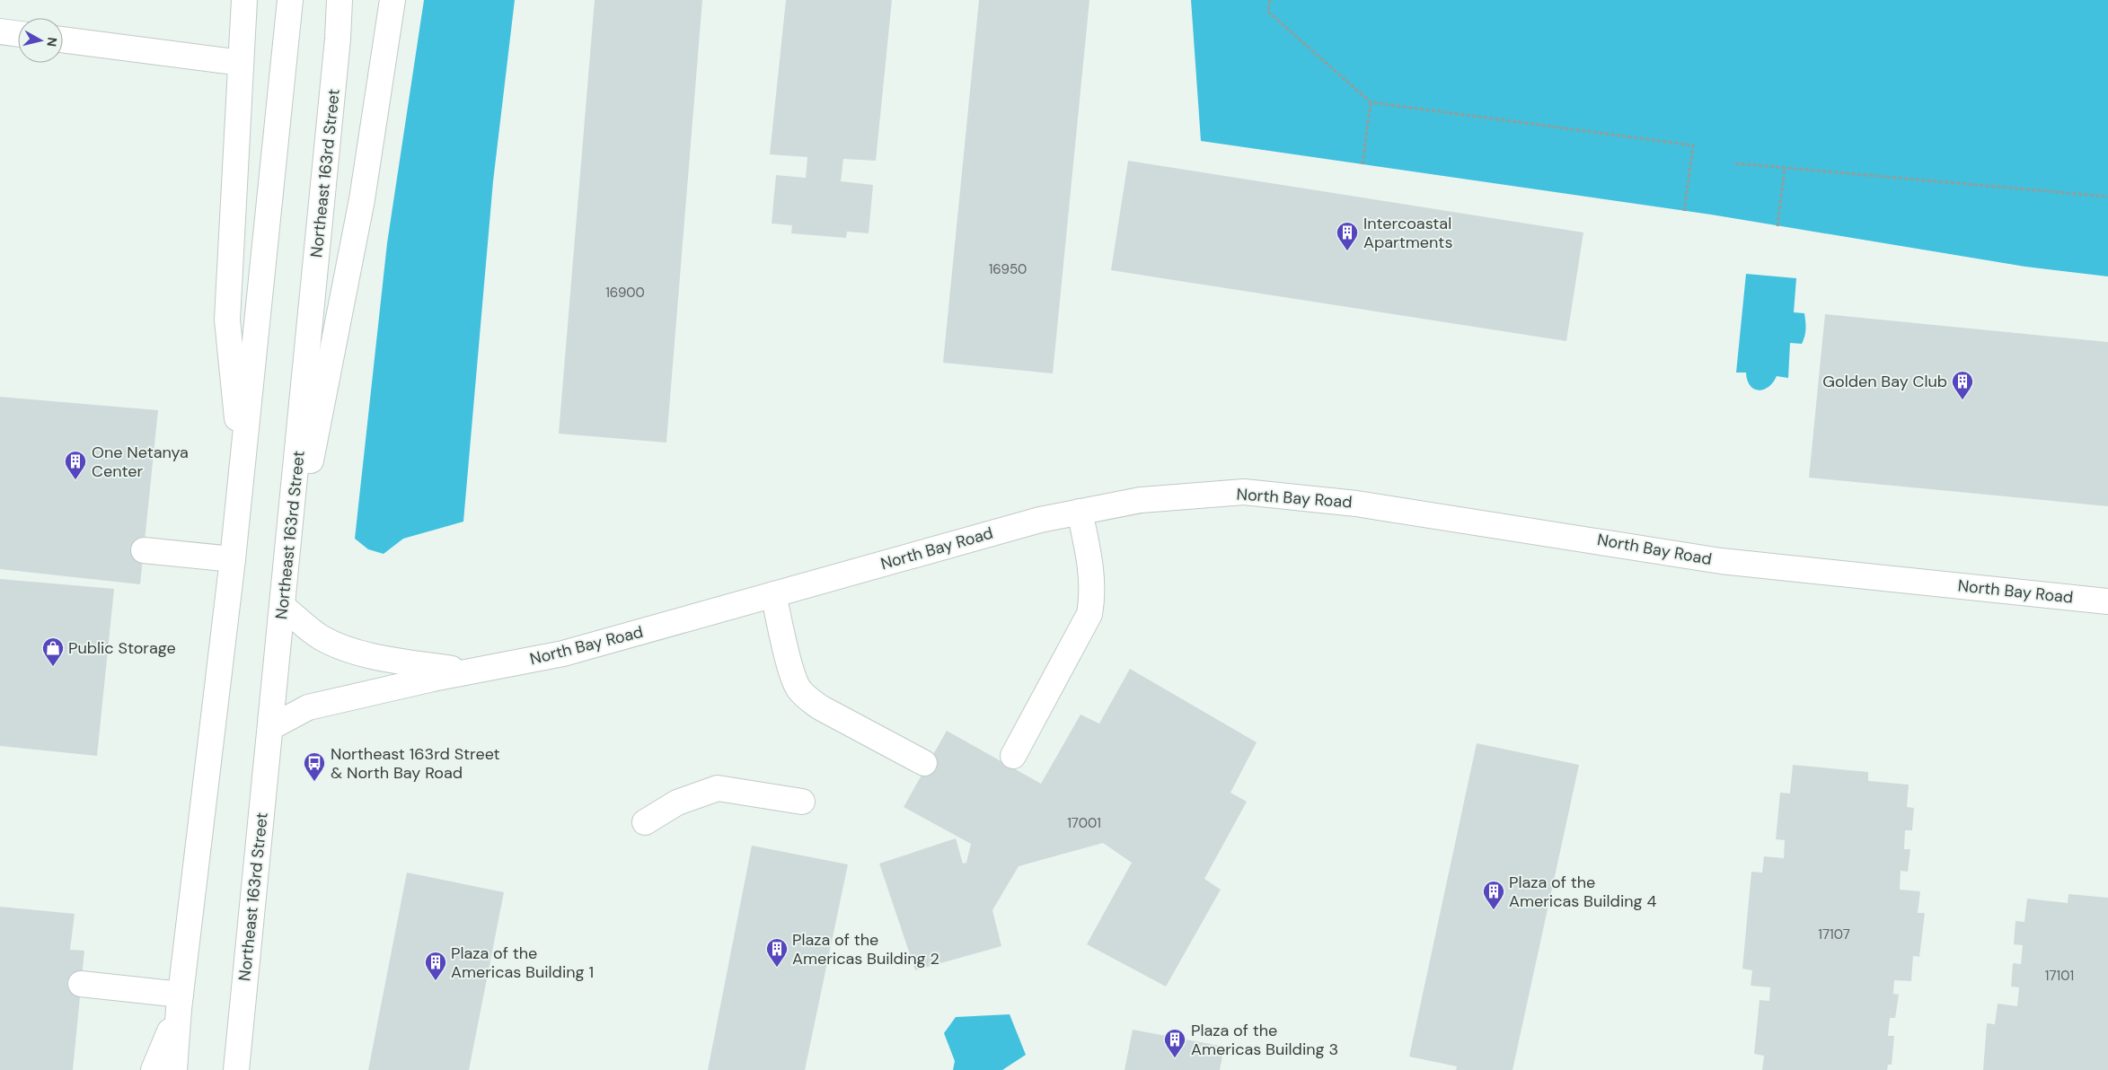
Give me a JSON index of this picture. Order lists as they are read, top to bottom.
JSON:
{
  "streets": {
    "main road": ["Northeast 163rd Street", "North Bay Road"]
  },
  "crossings": [
    ["Northeast 163rd Street", "North Bay Road"]
  ],
  "places": {
    "building": [
      "Intercoastal Apartments",
      "Golden Bay Club",
      "One Netanya Center",
      "Plaza of the Americas Building 4",
      "Plaza of the Americas Building 2",
      "Plaza of the Americas Building 1",
      "Plaza of the Americas Building 3"
    ],
    "shop": ["Public Storage"],
    "bus stop": ["Northeast 163rd Street & North Bay Road"]
  },
  "house_numbers": [
    "16950",
    "16900",
    "17001",
    "17107",
    "17101"
  ],
  "north": "right"
}
